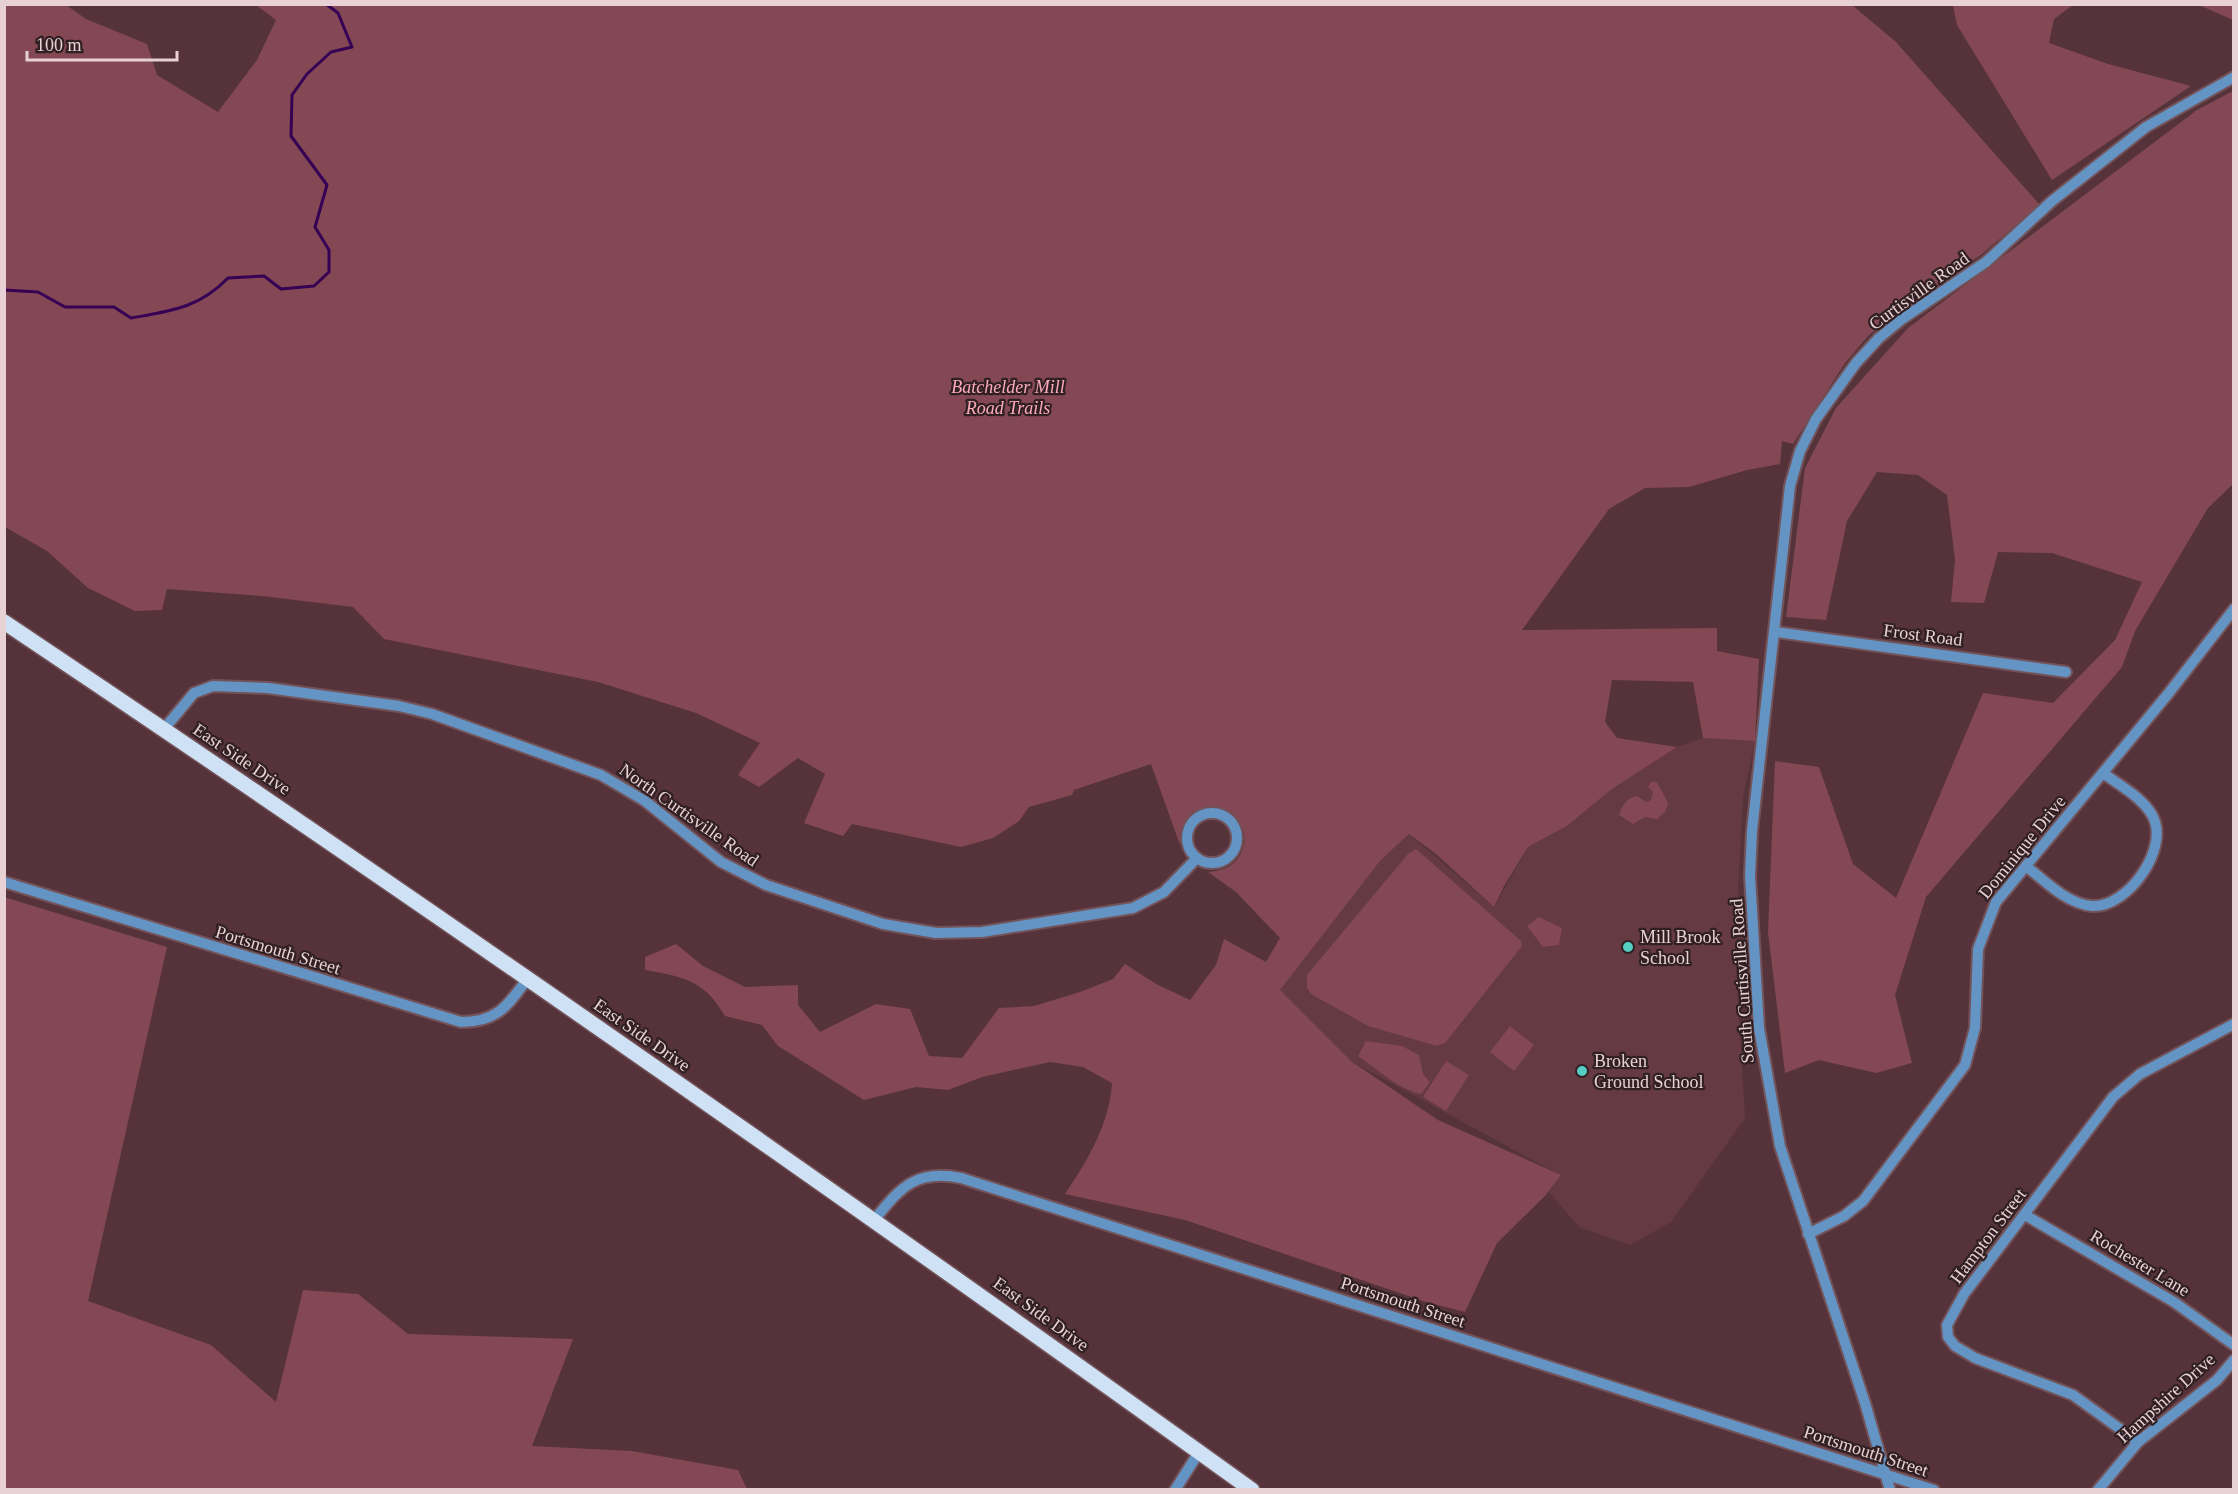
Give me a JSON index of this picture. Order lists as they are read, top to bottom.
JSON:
{
  "streets": {
    "main road": ["East Side Drive"],
    "street": [
      "Curtisville Road",
      "Frost Road",
      "North Curtisville Road",
      "Dominique Drive",
      "Portsmouth Street",
      "South Curtisville Road",
      "Hampton Street",
      "Rochester Lane",
      "Hampshire Drive"
    ]
  },
  "crossings": [
    ["Curtisville Road", "Frost Road"],
    ["Curtisville Road", "South Curtisville Road"],
    ["Frost Road", "South Curtisville Road"],
    ["East Side Drive", "North Curtisville Road"],
    ["East Side Drive", "Portsmouth Street"],
    ["Dominique Drive", "South Curtisville Road"],
    ["Portsmouth Street", "South Curtisville Road"],
    ["Hampton Street", "Rochester Lane"],
    ["Hampton Street", "Hampshire Drive"]
  ],
  "parks": ["Batchelder Mill Road Trails"],
  "places": ["Mill Brook School", "Broken Ground School"],
  "scale_bar": "100 m"
}
